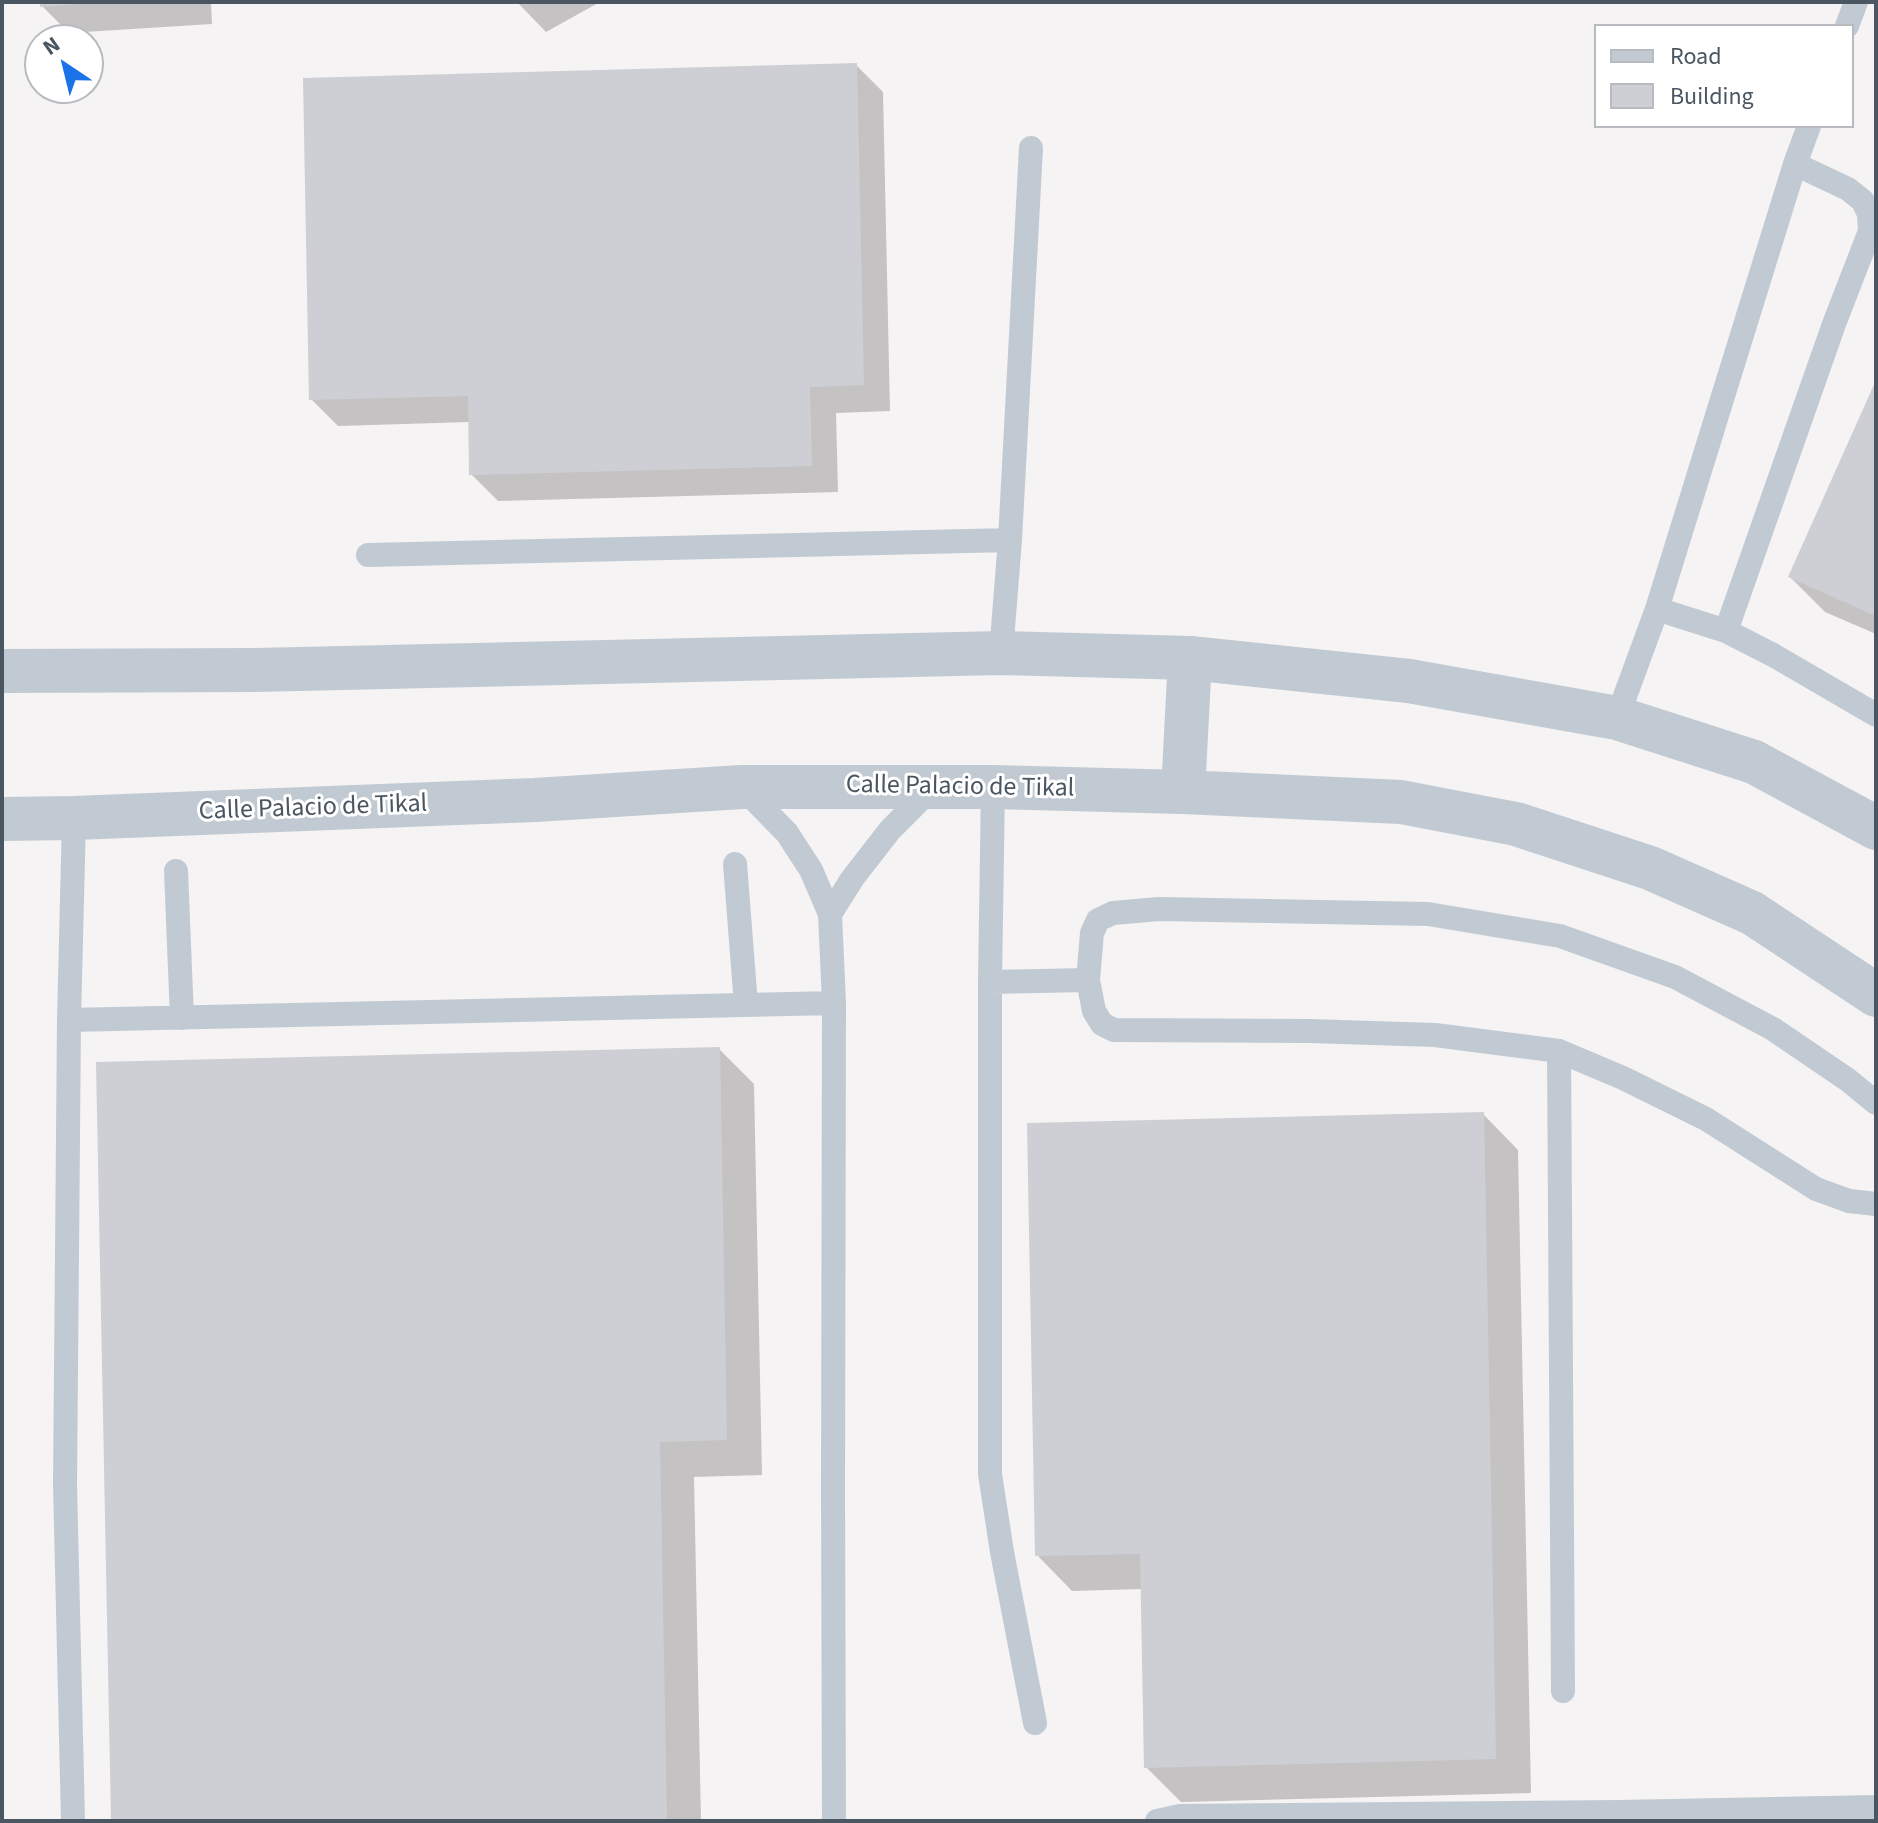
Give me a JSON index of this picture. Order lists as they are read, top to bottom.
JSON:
{
  "streets": {
    "street": ["Calle Palacio de Tikal"]
  },
  "legend": ["Road", "Building"],
  "north": "top left"
}
